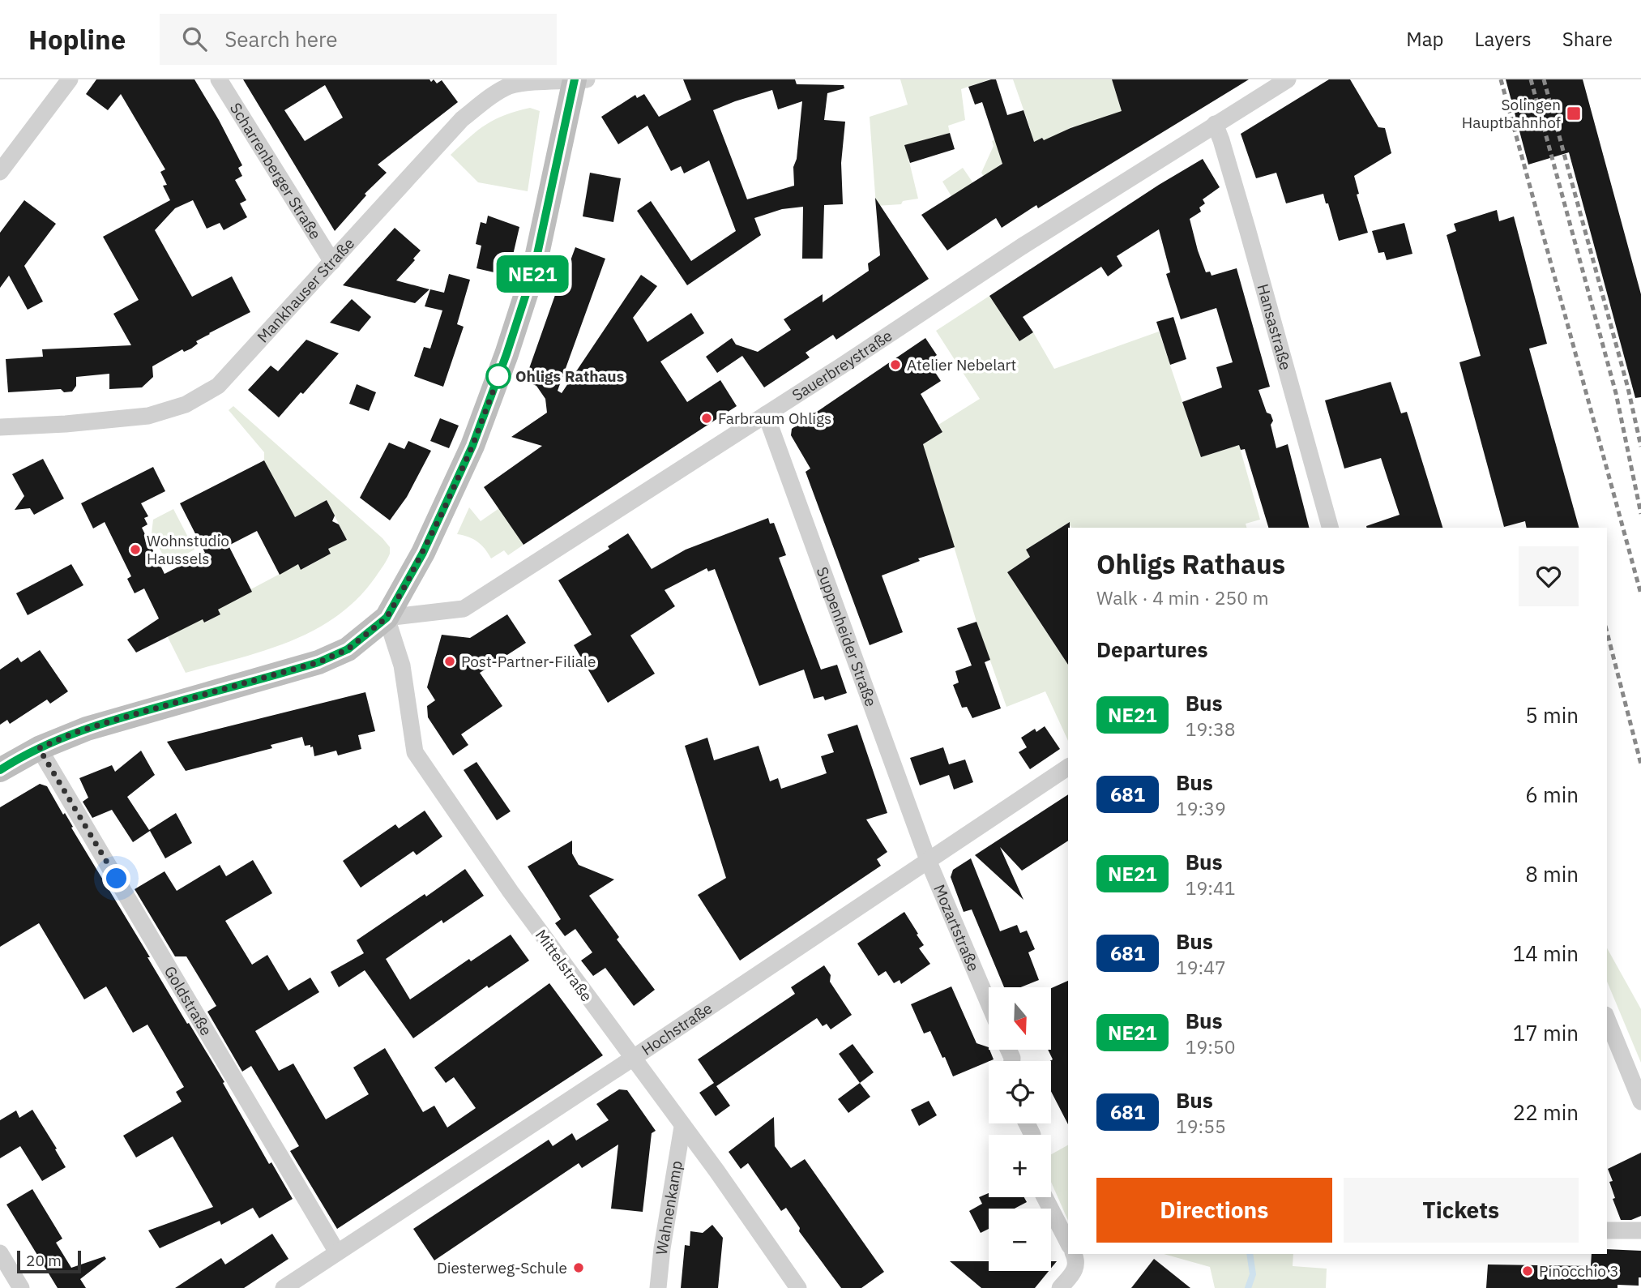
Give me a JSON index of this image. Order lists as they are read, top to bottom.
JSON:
{
  "streets": {
    "street": [
      "Scharrenberger Straße",
      "Mankhauser Straße",
      "Hansastraße",
      "Sauerbreystraße",
      "Suppenheider Straße",
      "Mozartstraße",
      "Mittelstraße",
      "Goldstraße",
      "Hochstraße",
      "Wahnenkamp"
    ]
  },
  "crossings": [
    ["Scharrenberger Straße", "Mankhauser Straße"],
    ["Hansastraße", "Sauerbreystraße"],
    ["Sauerbreystraße", "Suppenheider Straße"],
    ["Sauerbreystraße", "Mittelstraße"],
    ["Suppenheider Straße", "Mozartstraße"],
    ["Suppenheider Straße", "Hochstraße"],
    ["Mozartstraße", "Hochstraße"],
    ["Mittelstraße", "Hochstraße"],
    ["Mittelstraße", "Wahnenkamp"],
    ["Goldstraße", "Hochstraße"]
  ],
  "places": {
    "transit": ["Solingen Hauptbahnhof"],
    "other": [
      "Atelier Nebelart",
      "Ohligs Rathaus",
      "Farbraum Ohligs",
      "Wohnstudio Haussels",
      "Post-Partner-Filiale",
      "Diesterweg-Schule",
      "Pinocchio 3"
    ]
  },
  "lines": ["bus line NE21"],
  "scale_bar": "20 m",
  "north": "bottom",
  "page": {
    "header": "Hopline",
    "search": "Search here",
    "nav": ["Map", "Layers", "Share"],
    "on_map": "NE21",
    "heading": [
      ["Ohligs Rathaus", "Walk · 4 min · 250 m"],
      "Departures"
    ],
    "list": [
      {
        "mark": "NE21",
        "name": "Bus",
        "note": "19:38",
        "value": "5 min"
      },
      {
        "mark": "681",
        "name": "Bus",
        "note": "19:39",
        "value": "6 min"
      },
      {
        "mark": "NE21",
        "name": "Bus",
        "note": "19:41",
        "value": "8 min"
      },
      {
        "mark": "681",
        "name": "Bus",
        "note": "19:47",
        "value": "14 min"
      },
      {
        "mark": "NE21",
        "name": "Bus",
        "note": "19:50",
        "value": "17 min"
      },
      {
        "mark": "681",
        "name": "Bus",
        "note": "19:55",
        "value": "22 min"
      }
    ],
    "map_buttons": ["+", "−"],
    "buttons": ["Directions", "Tickets"],
    "scale": "20 m"
  }
}
